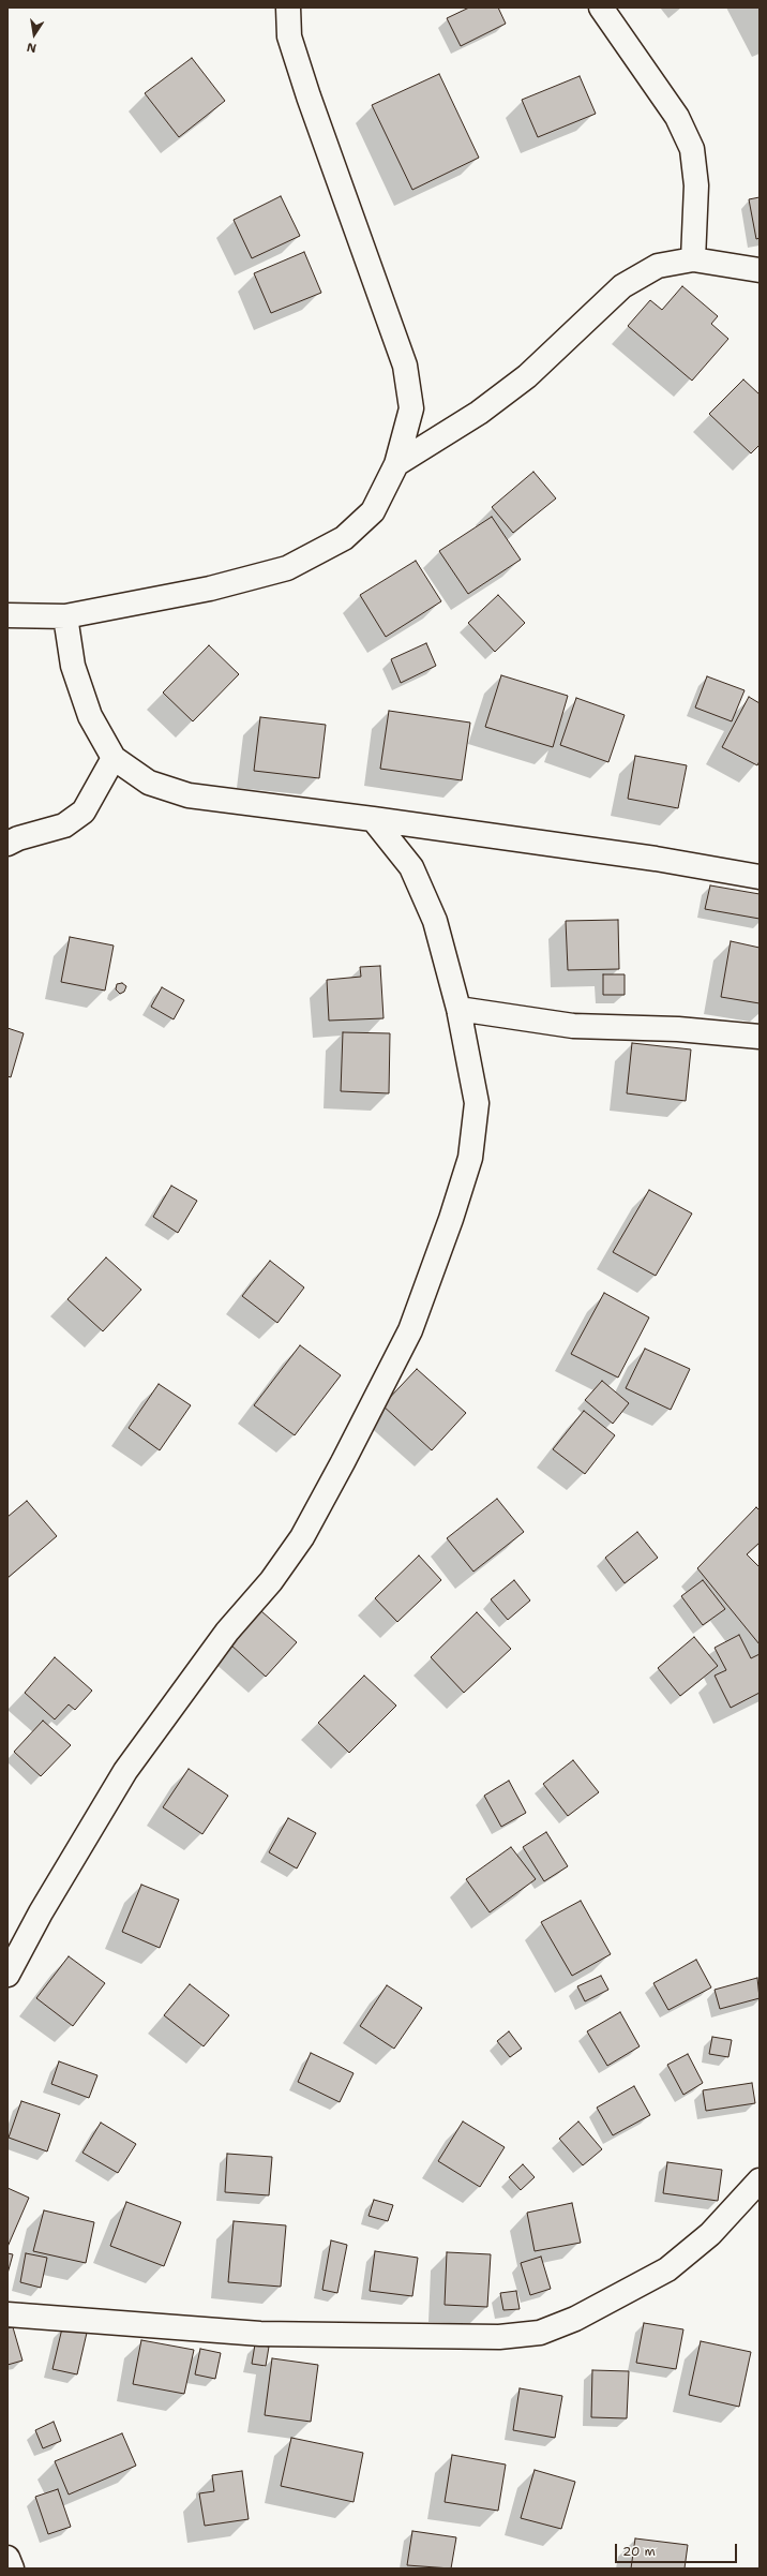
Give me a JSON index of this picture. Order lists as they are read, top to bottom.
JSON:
{
  "scale_bar": "20 m",
  "north": "bottom"
}
